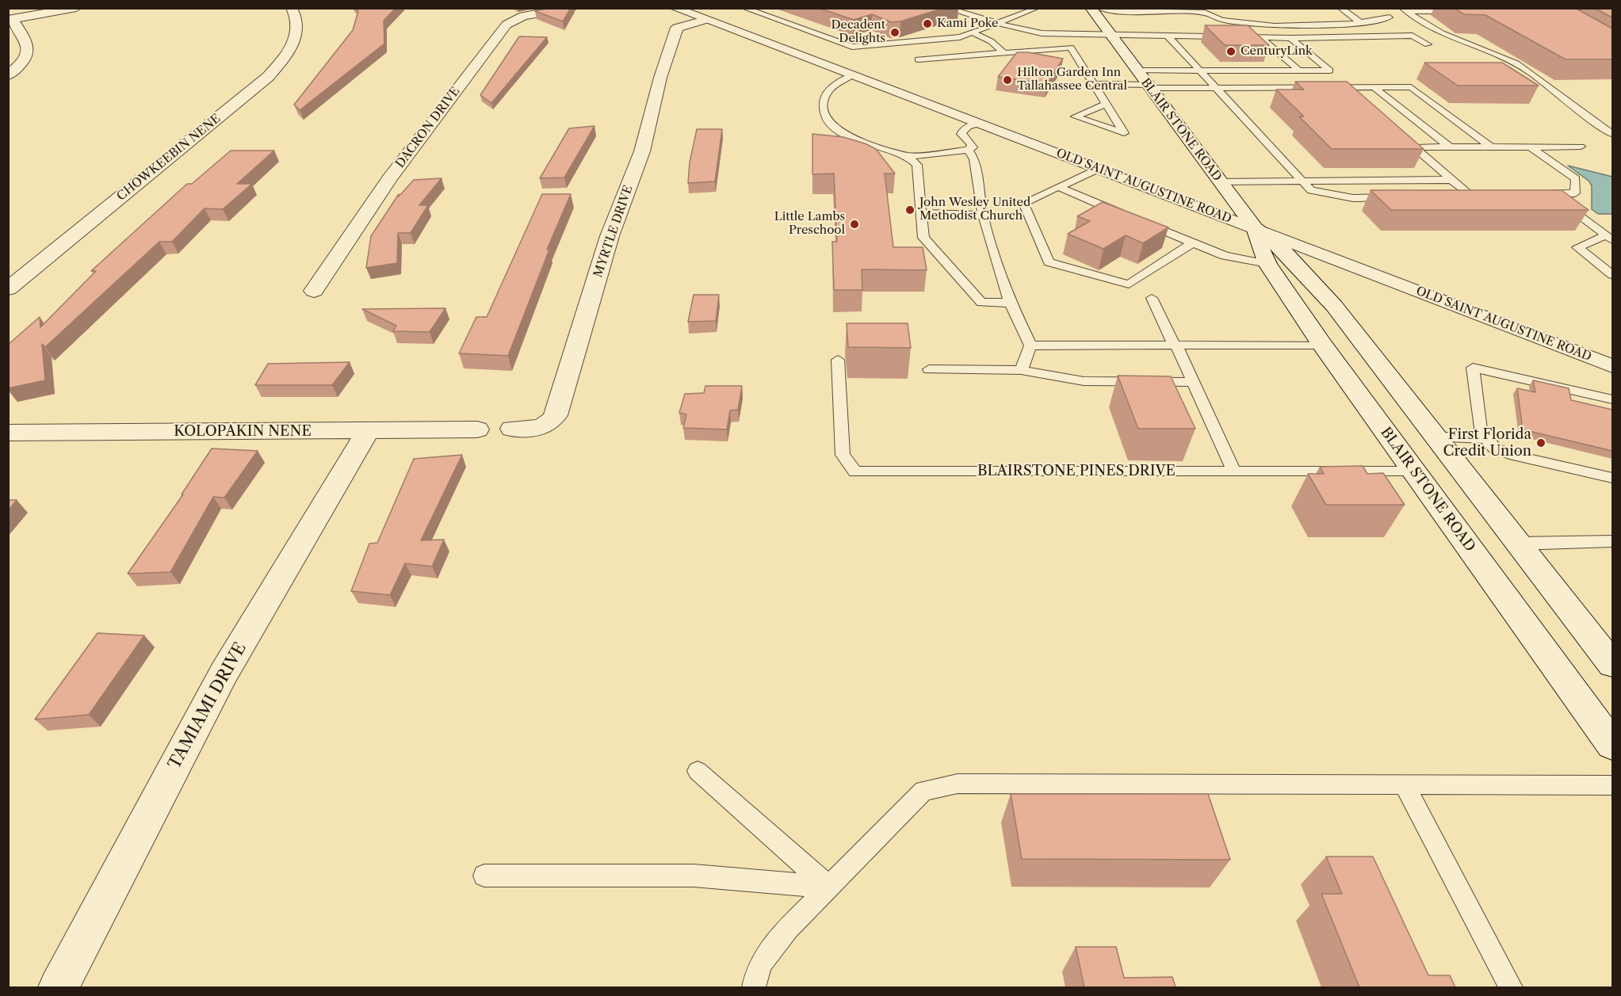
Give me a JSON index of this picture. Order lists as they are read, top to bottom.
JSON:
{
  "streets": {
    "street": [
      "DACRON DRIVE",
      "BLAIR STONE ROAD",
      "CHOWKEEBIN NENE",
      "OLD SAINT AUGUSTINE ROAD",
      "MYRTLE DRIVE",
      "KOLOPAKIN NENE",
      "TAMIAMI DRIVE"
    ],
    "lane": ["BLAIRSTONE PINES DRIVE"]
  },
  "crossings": [
    ["BLAIR STONE ROAD", "OLD SAINT AUGUSTINE ROAD"],
    ["BLAIR STONE ROAD", "BLAIRSTONE PINES DRIVE"],
    ["OLD SAINT AUGUSTINE ROAD", "MYRTLE DRIVE"],
    ["KOLOPAKIN NENE", "TAMIAMI DRIVE"]
  ],
  "places": [
    "Kami Poke",
    "Decadent Delights",
    "CenturyLink",
    "Hilton Garden Inn Tallahassee Central",
    "John Wesley United Methodist Church",
    "Little Lambs Preschool",
    "First Florida Credit Union"
  ]
}
